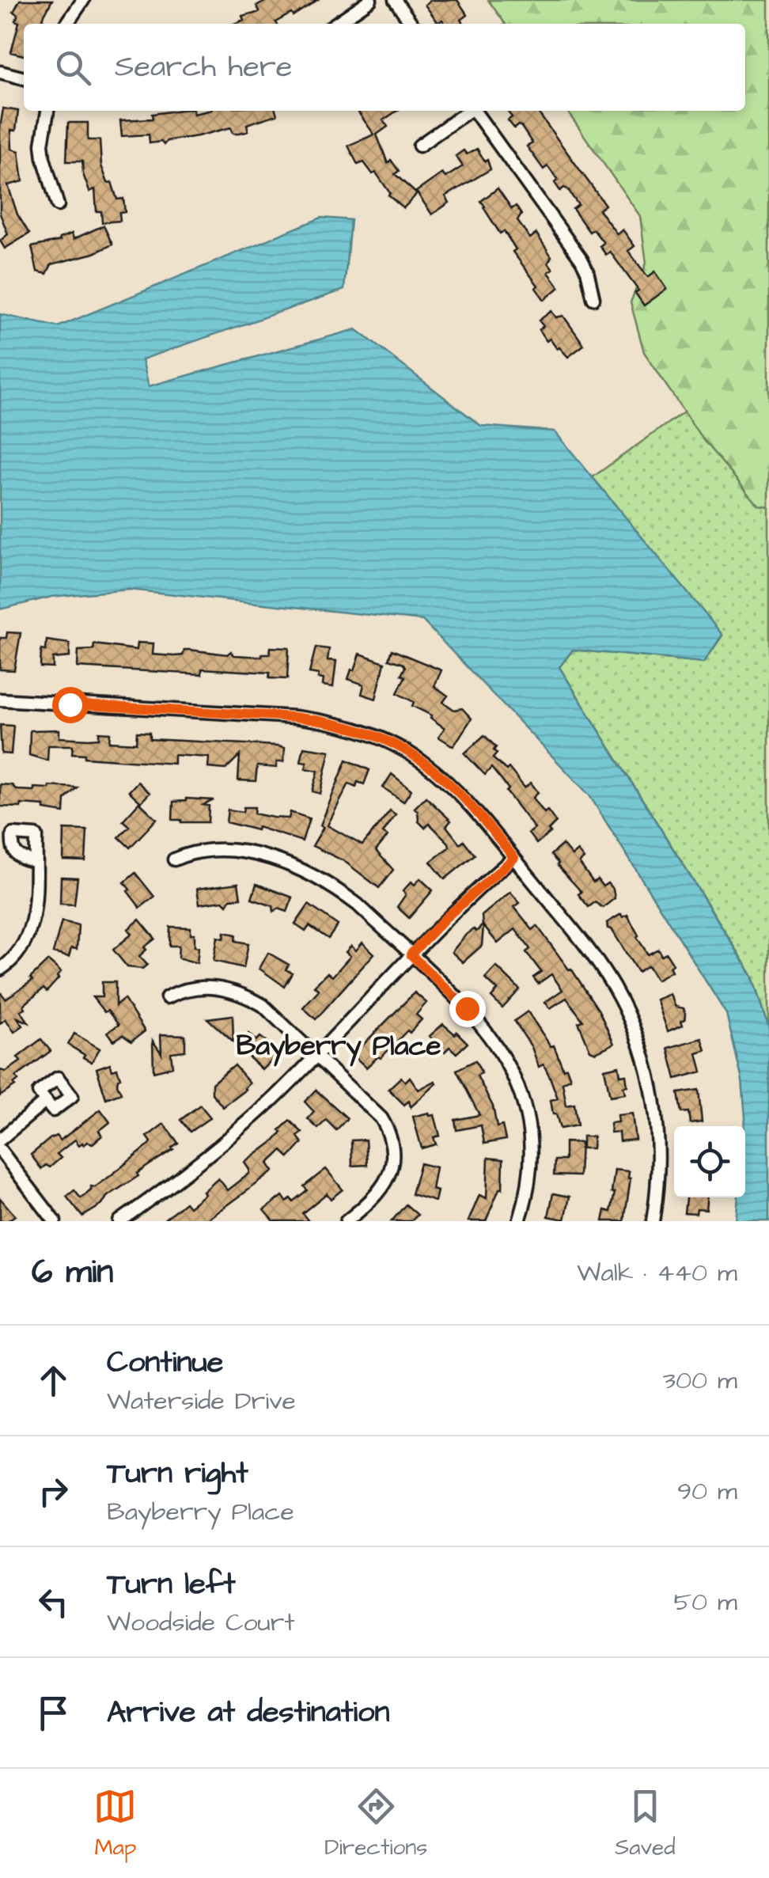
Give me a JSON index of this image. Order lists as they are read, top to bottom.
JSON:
{
  "districts": ["Bayberry Place"],
  "page": {
    "search": "Search here",
    "heading": ["6 min", "Walk · 440 m"],
    "list": [
      ["Continue", "Waterside Drive", "300 m"],
      ["Turn right", "Bayberry Place", "90 m"],
      ["Turn left", "Woodside Court", "50 m"],
      "Arrive at destination"
    ],
    "nav": ["Map", "Directions", "Saved"]
  }
}
